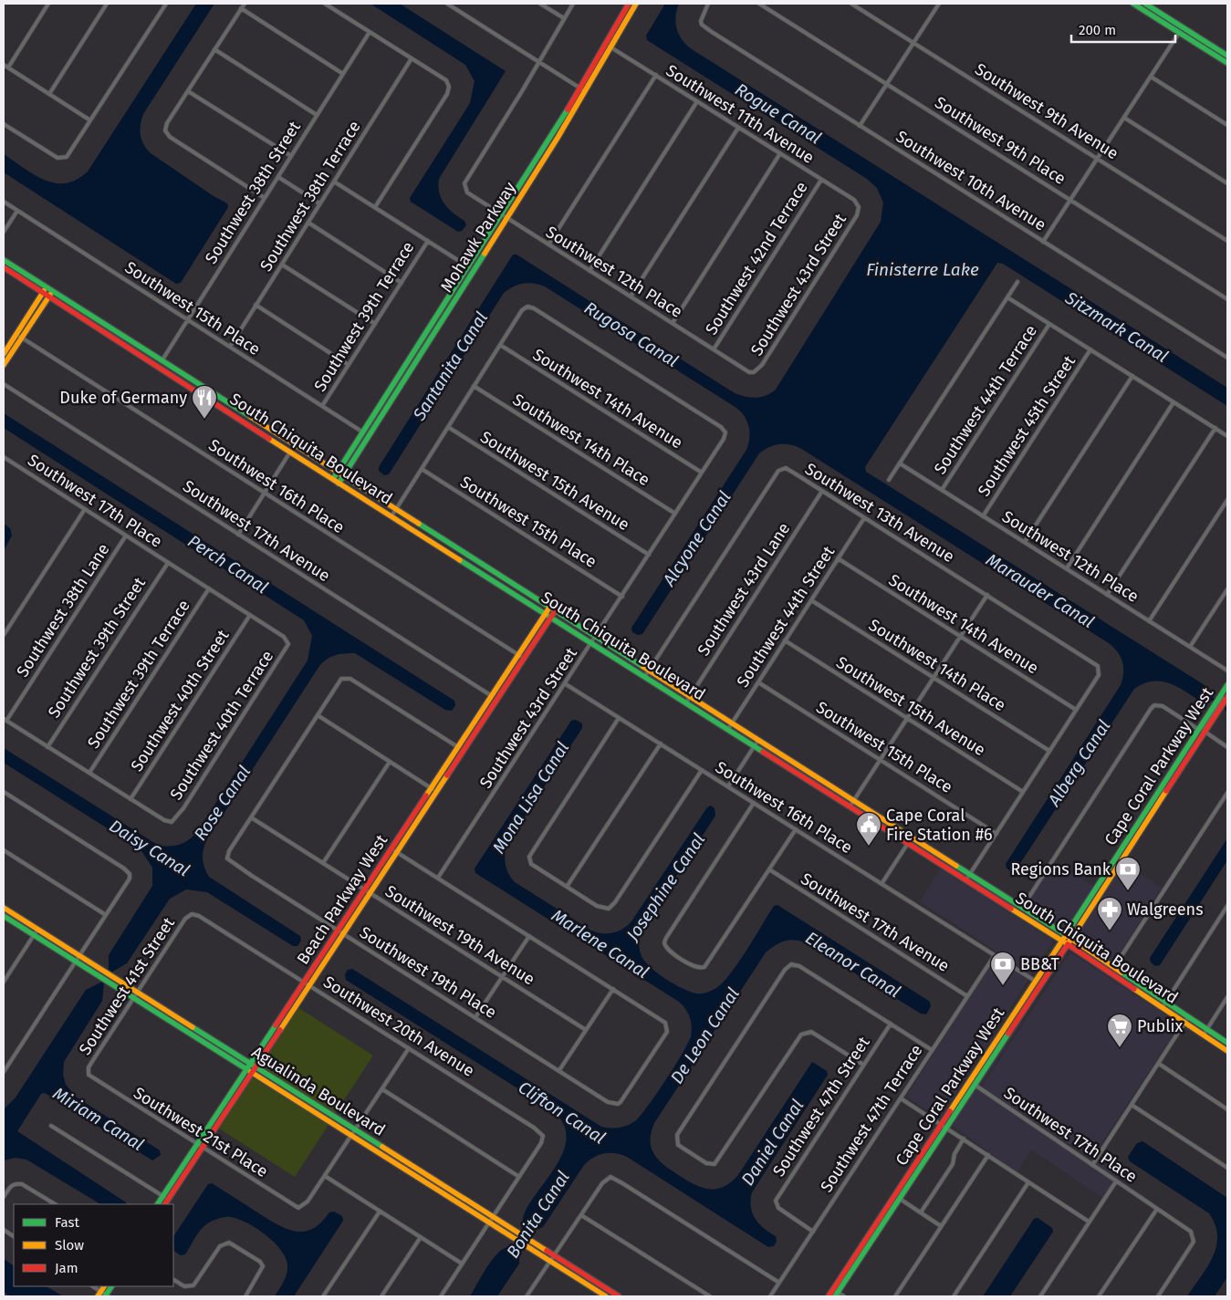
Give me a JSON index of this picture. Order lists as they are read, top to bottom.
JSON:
{
  "streets": {
    "street": [
      "Southwest 9th Avenue",
      "Southwest 11th Avenue",
      "Southwest 9th Place",
      "Southwest 10th Avenue",
      "Southwest 38th Street",
      "Southwest 38th Terrace",
      "Mohawk Parkway",
      "Southwest 42nd Terrace",
      "Southwest 12th Place",
      "Southwest 43rd Street",
      "Southwest 15th Place",
      "Southwest 39th Terrace",
      "Southwest 14th Avenue",
      "Southwest 44th Terrace",
      "Southwest 45th Street",
      "Southwest 14th Place",
      "South Chiquita Boulevard",
      "Southwest 15th Avenue",
      "Southwest 16th Place",
      "Southwest 17th Place",
      "Southwest 13th Avenue",
      "Southwest 17th Avenue",
      "Southwest 43rd Lane",
      "Southwest 38th Lane",
      "Southwest 44th Street",
      "Southwest 39th Street",
      "Southwest 40th Street",
      "Southwest 40th Terrace",
      "Cape Coral Parkway West",
      "Beach Parkway West",
      "Southwest 19th Avenue",
      "Southwest 19th Place",
      "Southwest 41st Street",
      "Southwest 20th Avenue",
      "Agualinda Boulevard",
      "Southwest 47th Street",
      "Southwest 47th Terrace",
      "Southwest 21st Place"
    ]
  },
  "crossings": [
    ["Southwest 11th Avenue", "Mohawk Parkway"],
    ["Southwest 11th Avenue", "Southwest 42nd Terrace"],
    ["Southwest 11th Avenue", "Southwest 43rd Street"],
    ["Southwest 38th Street", "Southwest 15th Place"],
    ["Southwest 38th Street", "South Chiquita Boulevard"],
    ["Southwest 38th Terrace", "Southwest 15th Place"],
    ["Mohawk Parkway", "Southwest 12th Place"],
    ["Mohawk Parkway", "Southwest 15th Place"],
    ["Mohawk Parkway", "South Chiquita Boulevard"],
    ["Southwest 42nd Terrace", "Southwest 12th Place"],
    ["Southwest 12th Place", "Southwest 43rd Street"],
    ["Southwest 12th Place", "Southwest 44th Terrace"],
    ["Southwest 12th Place", "Southwest 45th Street"],
    ["Southwest 43rd Street", "Southwest 15th Place"],
    ["Southwest 43rd Street", "Southwest 14th Avenue"],
    ["Southwest 43rd Street", "Southwest 14th Place"],
    ["Southwest 43rd Street", "South Chiquita Boulevard"],
    ["Southwest 43rd Street", "Southwest 15th Avenue"],
    ["Southwest 43rd Street", "Southwest 16th Place"],
    ["Southwest 15th Place", "Southwest 39th Terrace"],
    ["Southwest 15th Place", "Southwest 44th Street"],
    ["Southwest 39th Terrace", "Southwest 17th Place"],
    ["Southwest 14th Avenue", "Southwest 13th Avenue"],
    ["Southwest 14th Avenue", "Southwest 44th Street"],
    ["Southwest 14th Place", "Southwest 44th Street"],
    ["South Chiquita Boulevard", "Southwest 13th Avenue"],
    ["South Chiquita Boulevard", "Southwest 43rd Lane"],
    ["South Chiquita Boulevard", "Southwest 44th Street"],
    ["South Chiquita Boulevard", "Cape Coral Parkway West"],
    ["South Chiquita Boulevard", "Beach Parkway West"],
    ["Southwest 15th Avenue", "Southwest 44th Street"],
    ["Southwest 16th Place", "Cape Coral Parkway West"],
    ["Southwest 16th Place", "Beach Parkway West"],
    ["Southwest 16th Place", "Southwest 47th Terrace"],
    ["Southwest 17th Place", "Southwest 38th Lane"],
    ["Southwest 17th Place", "Southwest 39th Street"],
    ["Southwest 17th Place", "Southwest 40th Street"],
    ["Southwest 17th Place", "Southwest 40th Terrace"],
    ["Southwest 17th Place", "Cape Coral Parkway West"],
    ["Southwest 13th Avenue", "Southwest 43rd Lane"],
    ["Southwest 13th Avenue", "Southwest 44th Street"],
    ["Southwest 17th Avenue", "Beach Parkway West"],
    ["Southwest 17th Avenue", "Southwest 47th Terrace"],
    ["Southwest 40th Street", "Southwest 40th Terrace"],
    ["Beach Parkway West", "Southwest 19th Avenue"],
    ["Beach Parkway West", "Southwest 19th Place"],
    ["Beach Parkway West", "Southwest 20th Avenue"],
    ["Beach Parkway West", "Agualinda Boulevard"],
    ["Beach Parkway West", "Southwest 21st Place"],
    ["Southwest 19th Avenue", "Southwest 19th Place"],
    ["Southwest 41st Street", "Southwest 20th Avenue"],
    ["Southwest 41st Street", "Agualinda Boulevard"],
    ["Southwest 41st Street", "Southwest 21st Place"],
    ["Southwest 47th Street", "Southwest 47th Terrace"]
  ],
  "water": [
    "Rogue Canal",
    "Finisterre Lake",
    "Sitzmark Canal",
    "Rugosa Canal",
    "Santanita Canal",
    "Alcyone Canal",
    "Perch Canal",
    "Marauder Canal",
    "Alberg Canal",
    "Mona Lisa Canal",
    "Rose Canal",
    "Daisy Canal",
    "Josephine Canal",
    "Marlene Canal",
    "Eleanor Canal",
    "De Leon Canal",
    "Clifton Canal",
    "Miriam Canal",
    "Daniel Canal",
    "Bonita Canal"
  ],
  "places": {
    "restaurant": ["Duke of Germany"],
    "public building": ["Cape Coral Fire Station #6"],
    "bank": ["Regions Bank", "BB&T"],
    "pharmacy": ["Walgreens"],
    "supermarket": ["Publix"]
  },
  "legend": ["Fast", "Slow", "Jam"],
  "scale_bar": "200 m"
}
